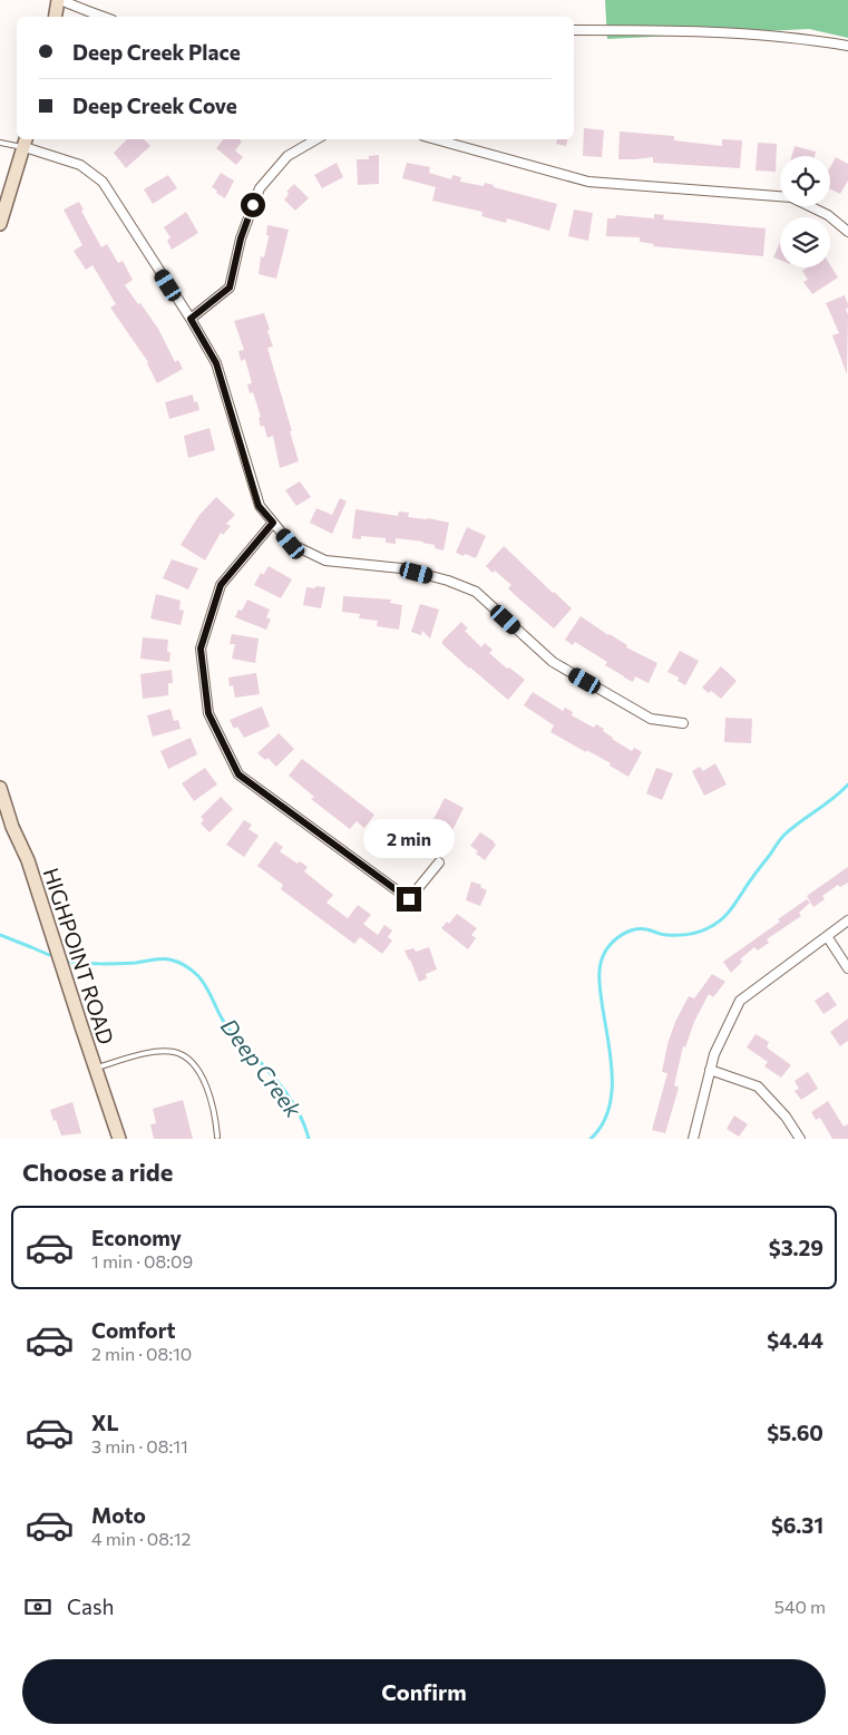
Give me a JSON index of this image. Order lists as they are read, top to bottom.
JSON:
{
  "streets": {
    "street": ["HIGHPOINT ROAD"]
  },
  "water": ["Deep Creek"],
  "page": {
    "banner": ["Deep Creek Place", "Deep Creek Cove"],
    "bubble": "2 min",
    "heading": "Choose a ride",
    "list": [
      {
        "name": "Economy",
        "note": "1 min · 08:09",
        "value": "$3.29"
      },
      {
        "name": "Comfort",
        "note": "2 min · 08:10",
        "value": "$4.44"
      },
      {
        "name": "XL",
        "note": "3 min · 08:11",
        "value": "$5.60"
      },
      {
        "name": "Moto",
        "note": "4 min · 08:12",
        "value": "$6.31"
      }
    ],
    "pay": ["Cash", "540 m"],
    "buttons": "Confirm"
  }
}
